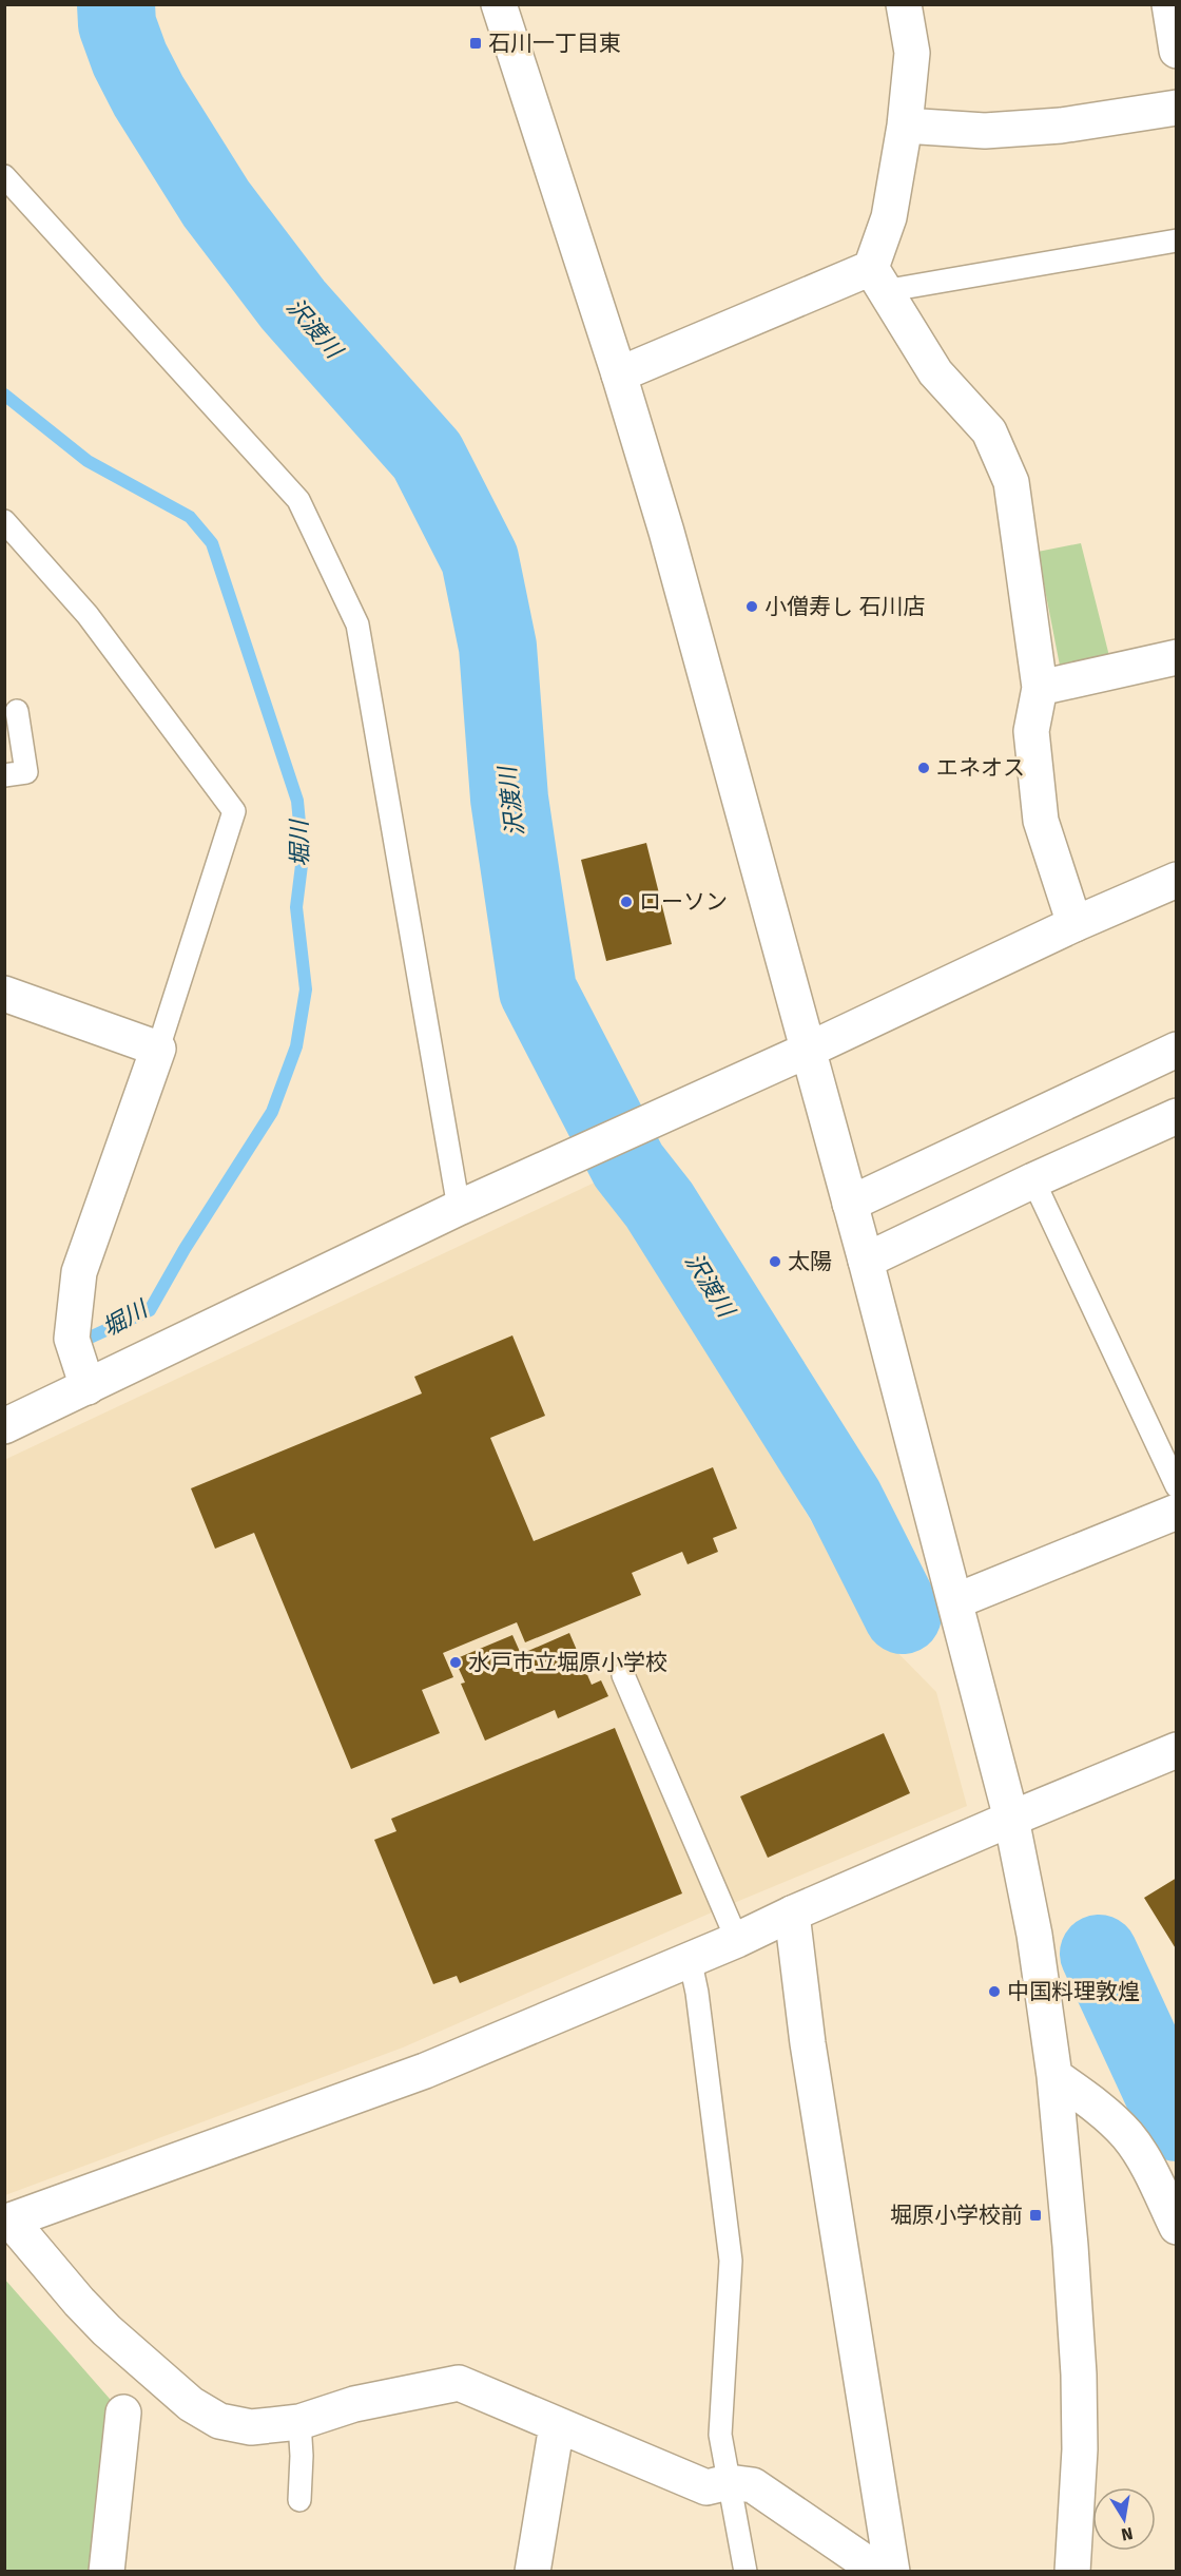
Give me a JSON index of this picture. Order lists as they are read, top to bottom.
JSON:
{
  "water": ["沢渡川", "堀川"],
  "places": {
    "transit": ["石川一丁目東", "堀原小学校前"],
    "other": [
      "小僧寿し 石川店",
      "エネオス",
      "ローソン",
      "太陽",
      "水戸市立堀原小学校",
      "中国料理敦煌"
    ]
  },
  "north": "bottom"
}
